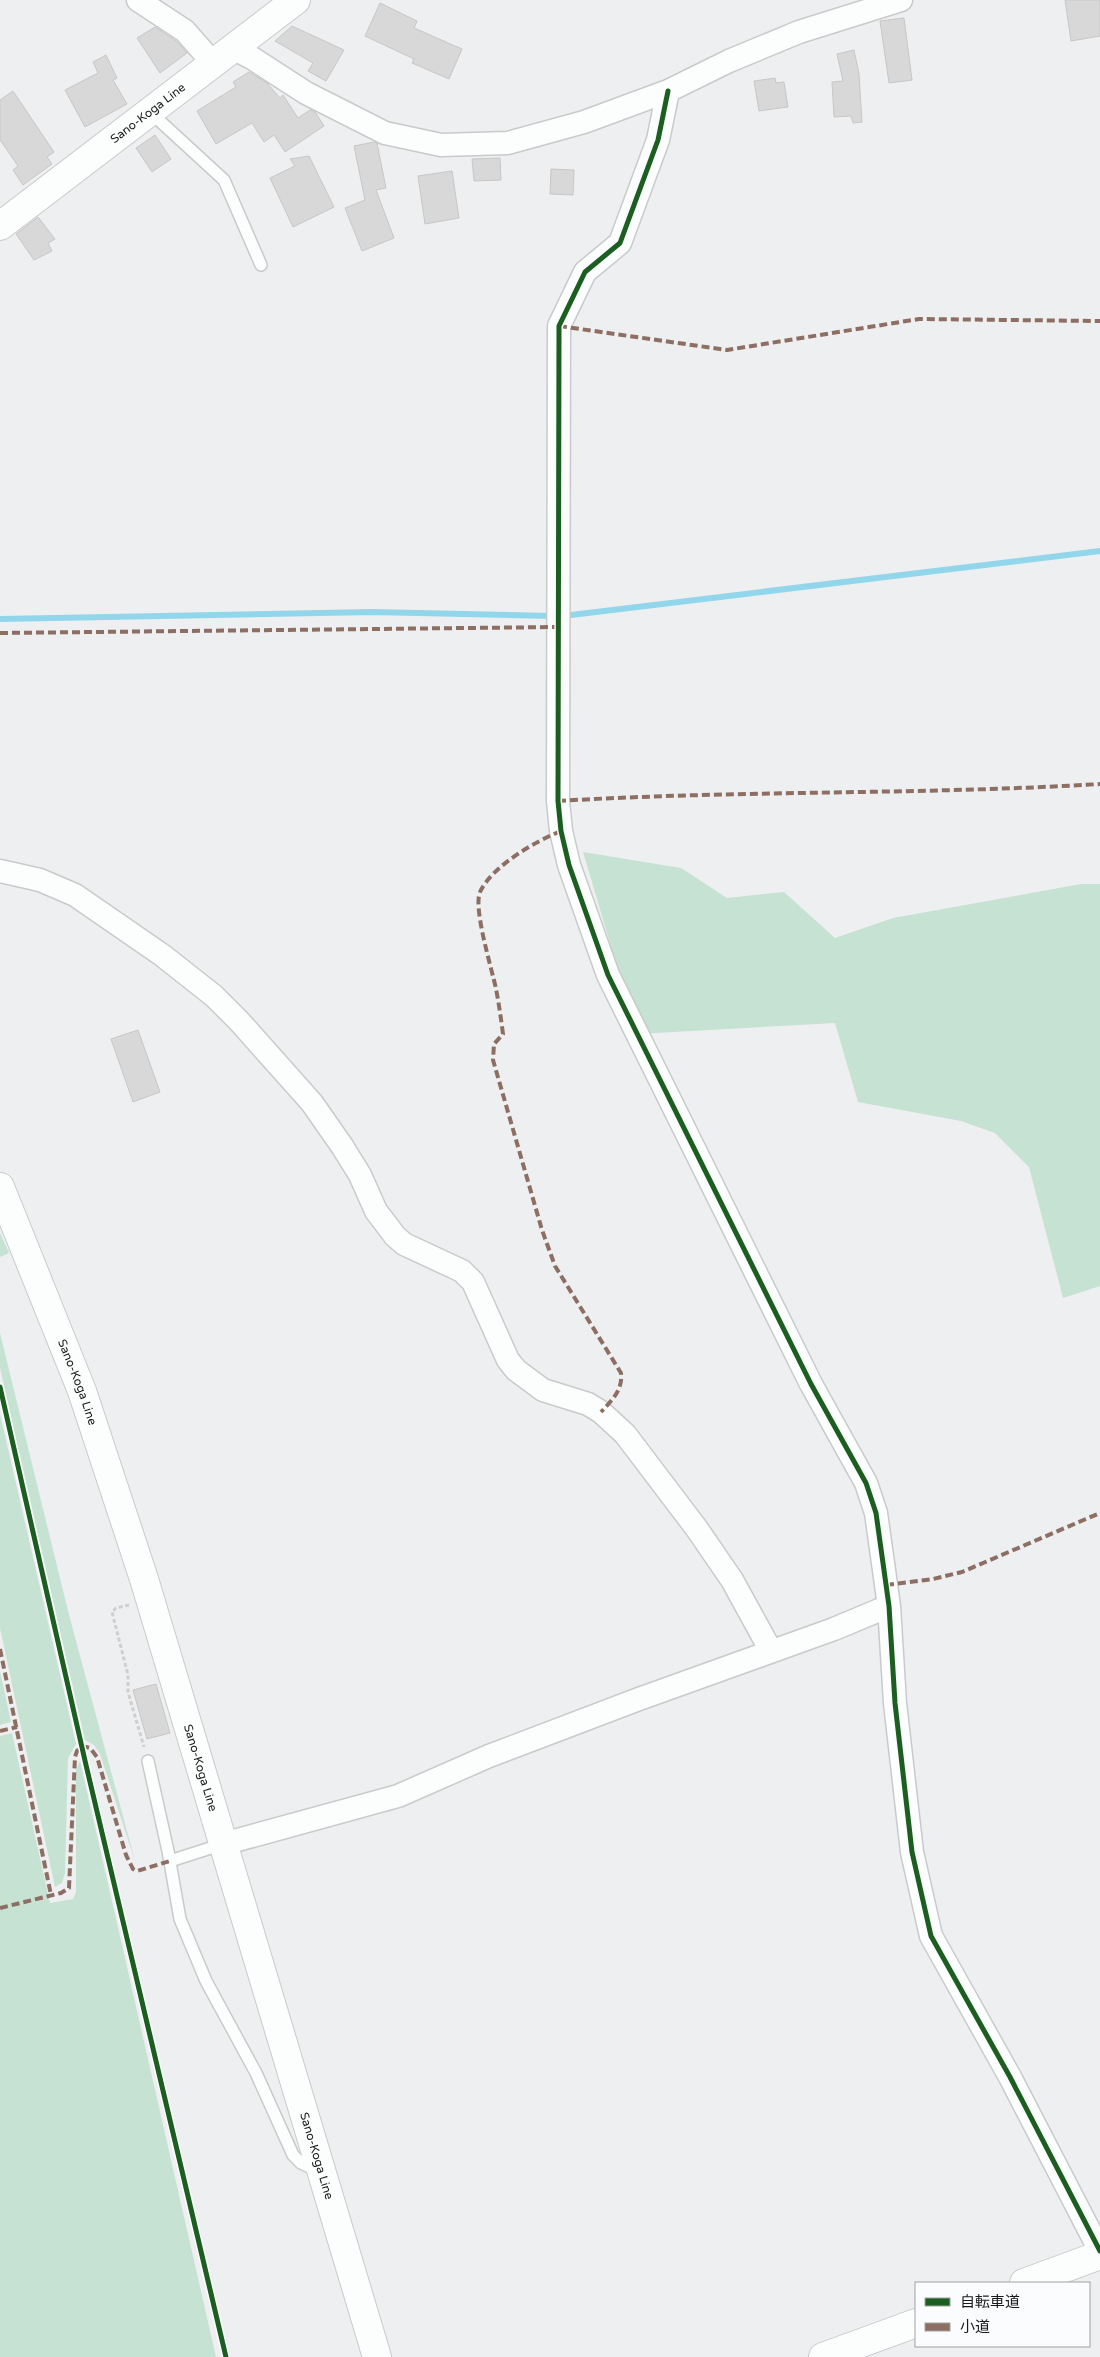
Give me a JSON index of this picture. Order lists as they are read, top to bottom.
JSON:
{
  "streets": {
    "main road": ["Sano-Koga Line"]
  },
  "legend": ["自転車道", "小道"]
}
